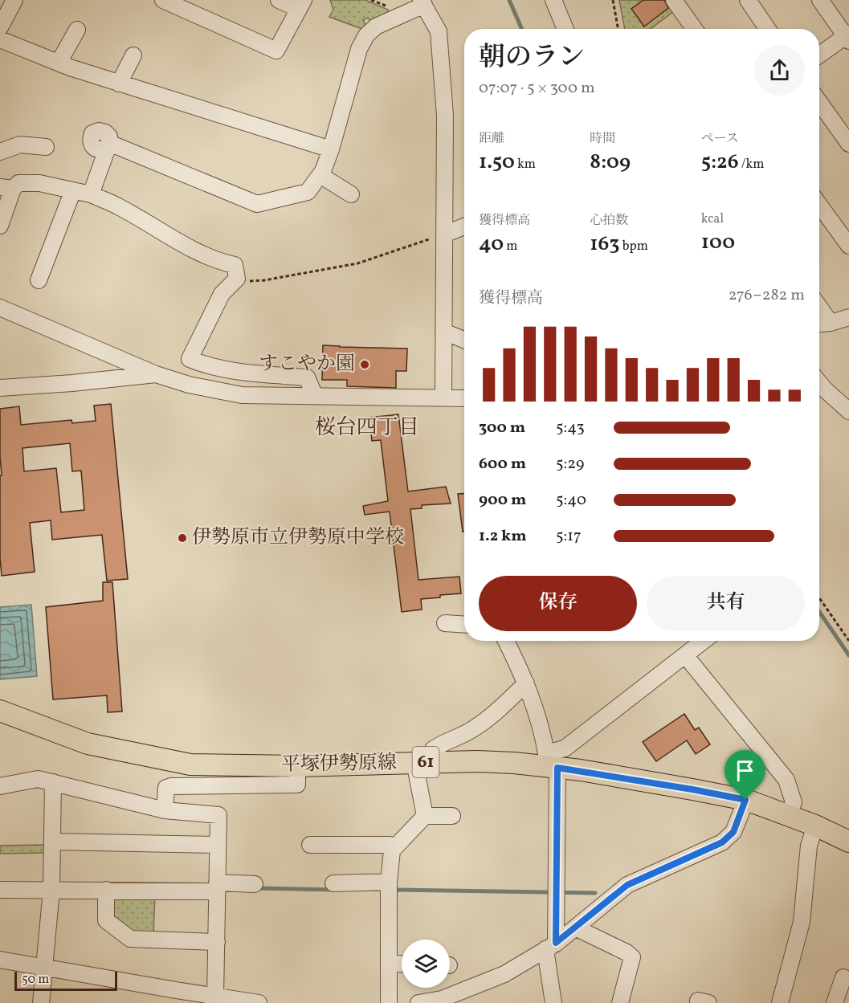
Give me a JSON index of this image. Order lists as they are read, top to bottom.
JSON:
{
  "streets": {
    "main road": ["61", "平塚伊勢原線"]
  },
  "districts": ["桜台四丁目"],
  "places": ["すこやか園", "伊勢原市立伊勢原中学校"],
  "scale_bar": "50 m",
  "page": {
    "heading": ["朝のラン", "07:07 · 5 × 300 m"],
    "stats": [
      ["距離", "1.50 km"],
      ["時間", "8:09"],
      ["ペース", "5:26 /km"],
      ["獲得標高", "40 m"],
      ["心拍数", "163 bpm"],
      ["kcal", "100"]
    ],
    "chart": ["獲得標高", "276–282 m"],
    "list": [
      {
        "name": "300 m",
        "note": "5:43"
      },
      {
        "name": "600 m",
        "note": "5:29"
      },
      {
        "name": "900 m",
        "note": "5:40"
      },
      {
        "name": "1.2 km",
        "note": "5:17"
      }
    ],
    "buttons": ["保存", "共有"],
    "scale": "50 m"
  }
}
